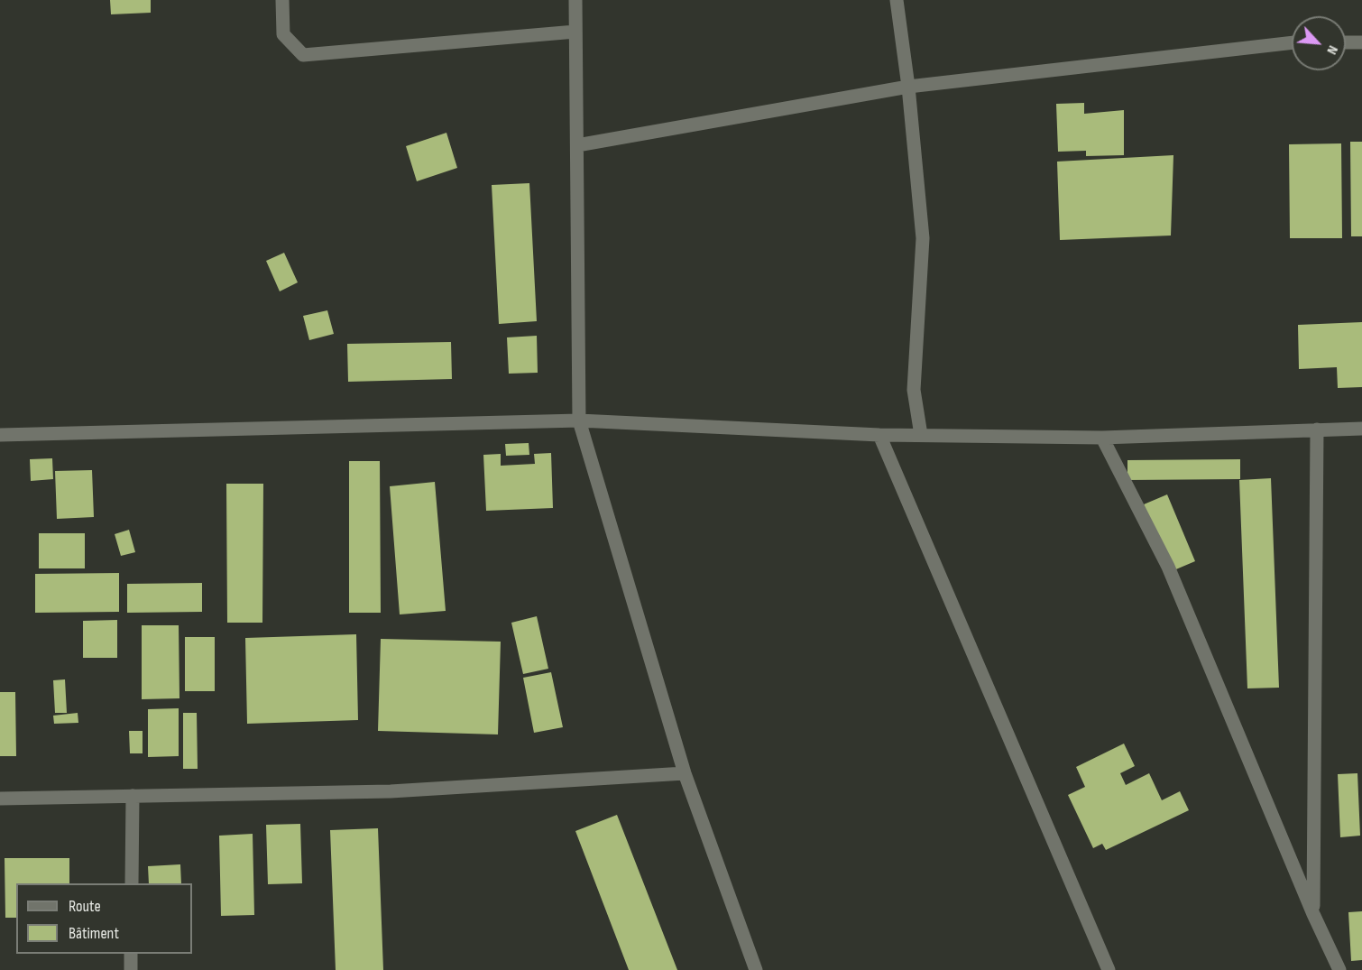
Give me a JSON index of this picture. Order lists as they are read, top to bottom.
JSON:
{
  "legend": ["Route", "Bâtiment"],
  "north": "bottom right"
}
